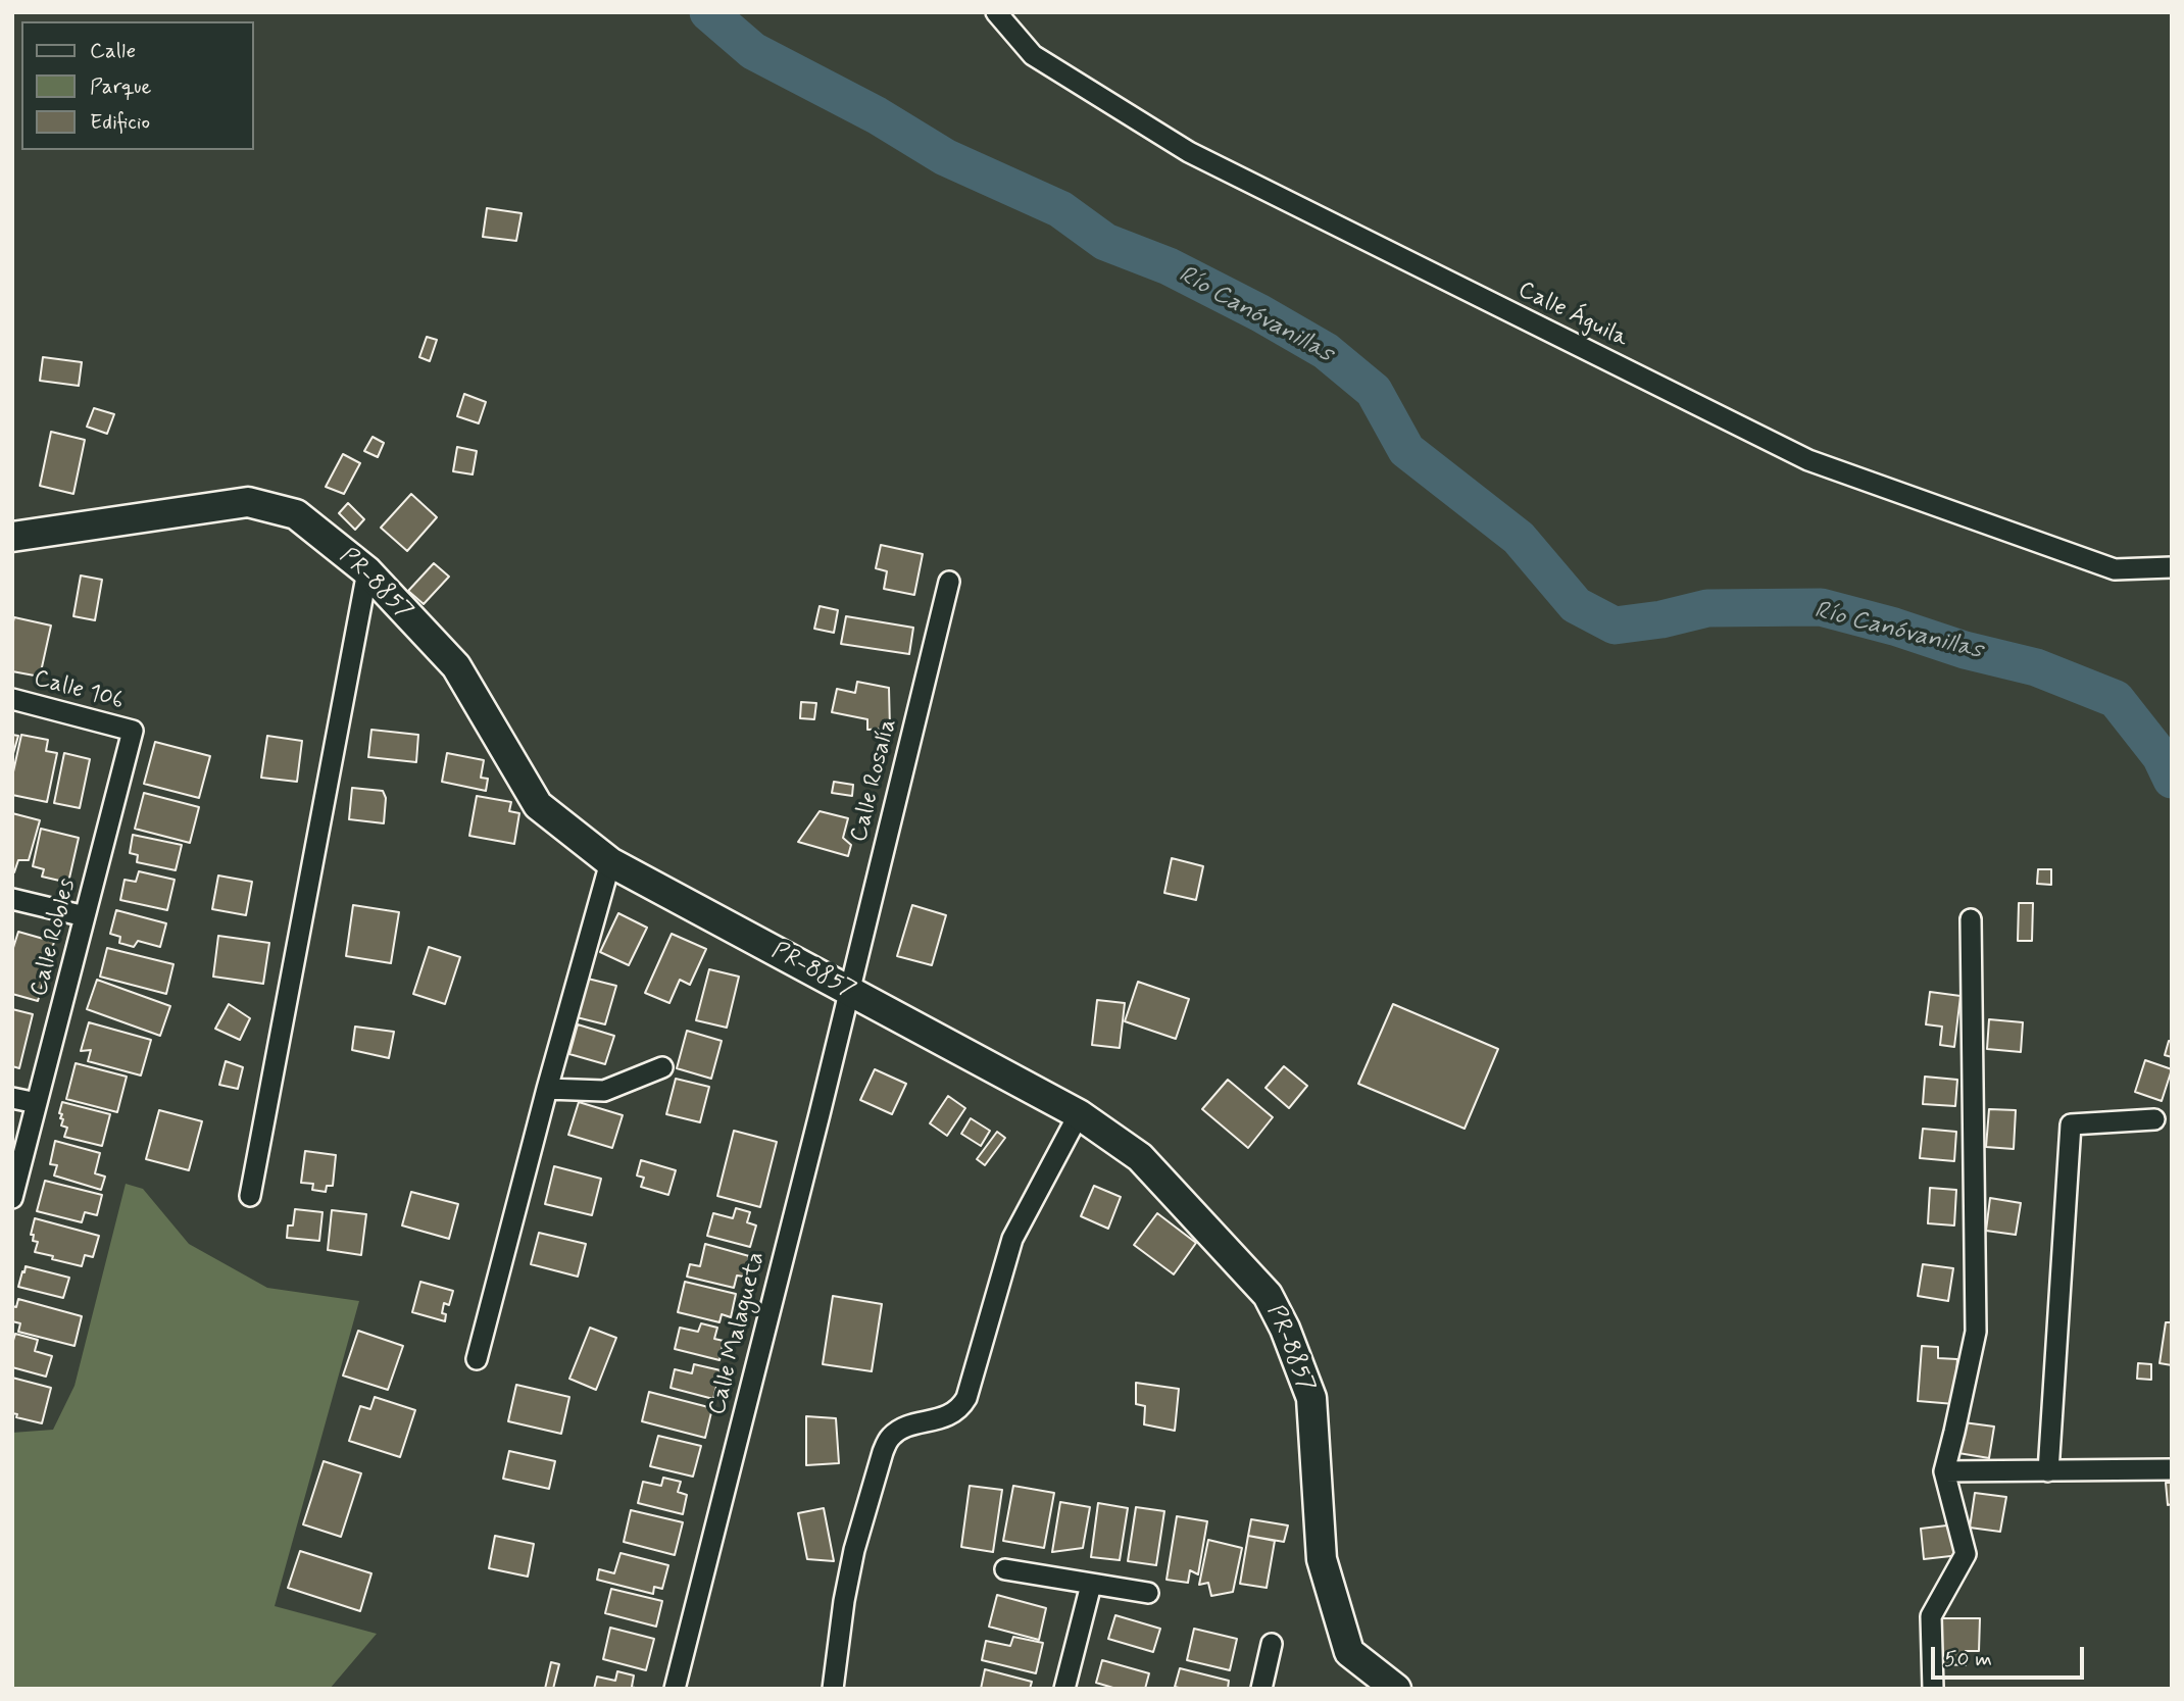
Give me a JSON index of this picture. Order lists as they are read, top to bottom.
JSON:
{
  "streets": {
    "street": [
      "Calle Águila",
      "PR-8857",
      "Calle 106",
      "Calle Rosalía",
      "Calle Robles",
      "Calle Malagueta"
    ]
  },
  "crossings": [
    ["PR-8857", "Calle Rosalía"],
    ["PR-8857", "Calle Malagueta"],
    ["Calle 106", "Calle Robles"],
    ["Calle Rosalía", "Calle Malagueta"]
  ],
  "water": ["Río Canóvanillas"],
  "legend": ["Calle", "Parque", "Edificio"],
  "scale_bar": "50 m"
}
